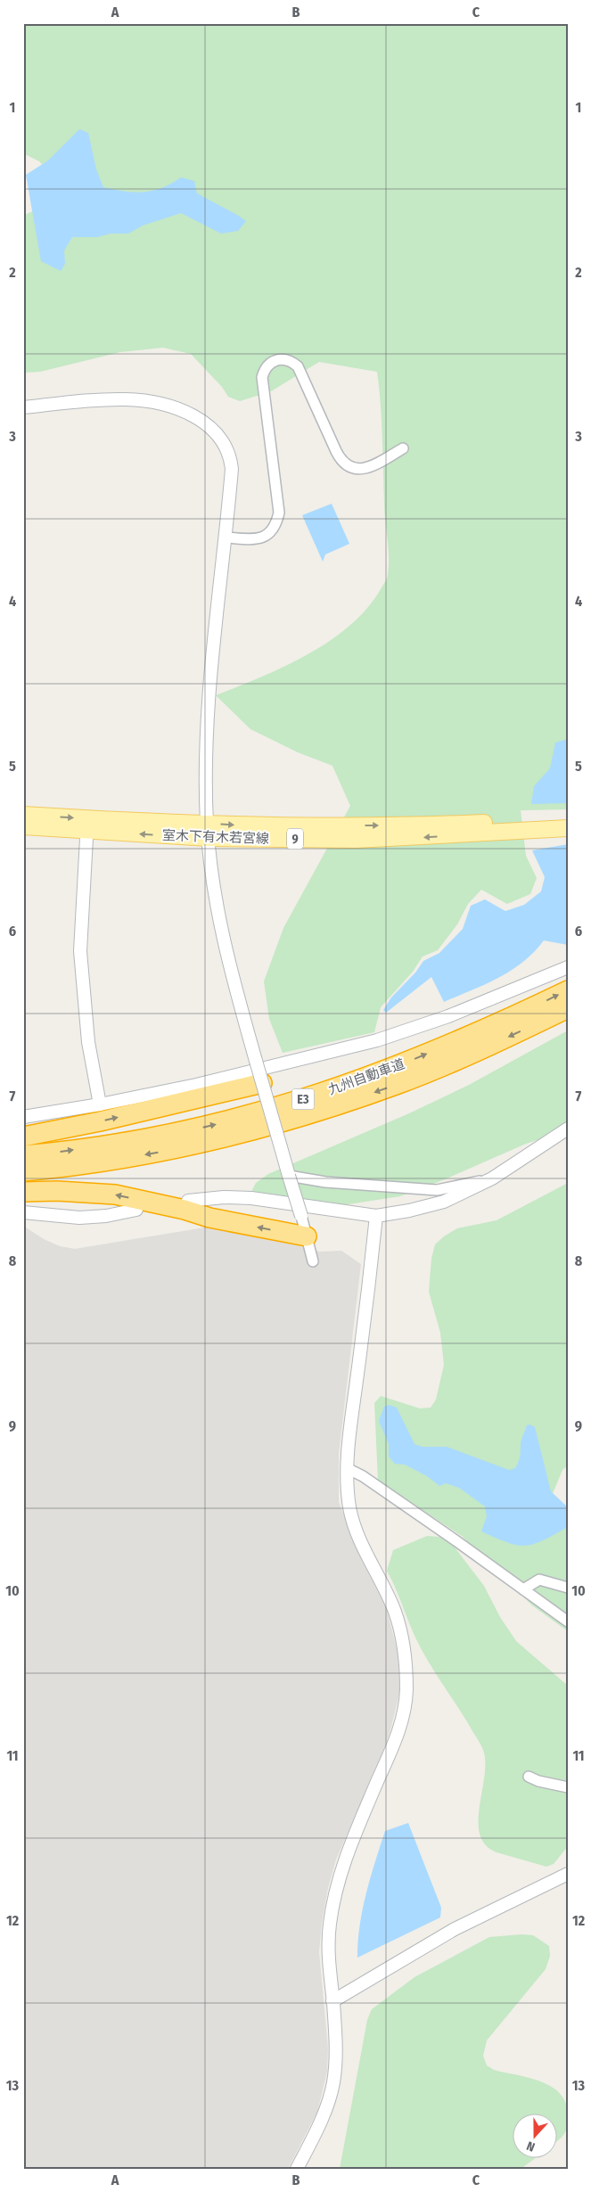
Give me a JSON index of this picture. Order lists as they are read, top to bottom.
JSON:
{
  "streets": {
    "highway": ["九州自動車道", "E3"],
    "main road": ["室木下有木若宮線", "9"]
  },
  "north": "bottom",
  "grid": {
    "columns": ["A", "B", "C"],
    "rows": [
      "1",
      "2",
      "3",
      "4",
      "5",
      "6",
      "7",
      "8",
      "9",
      "10",
      "11",
      "12",
      "13"
    ]
  }
}
